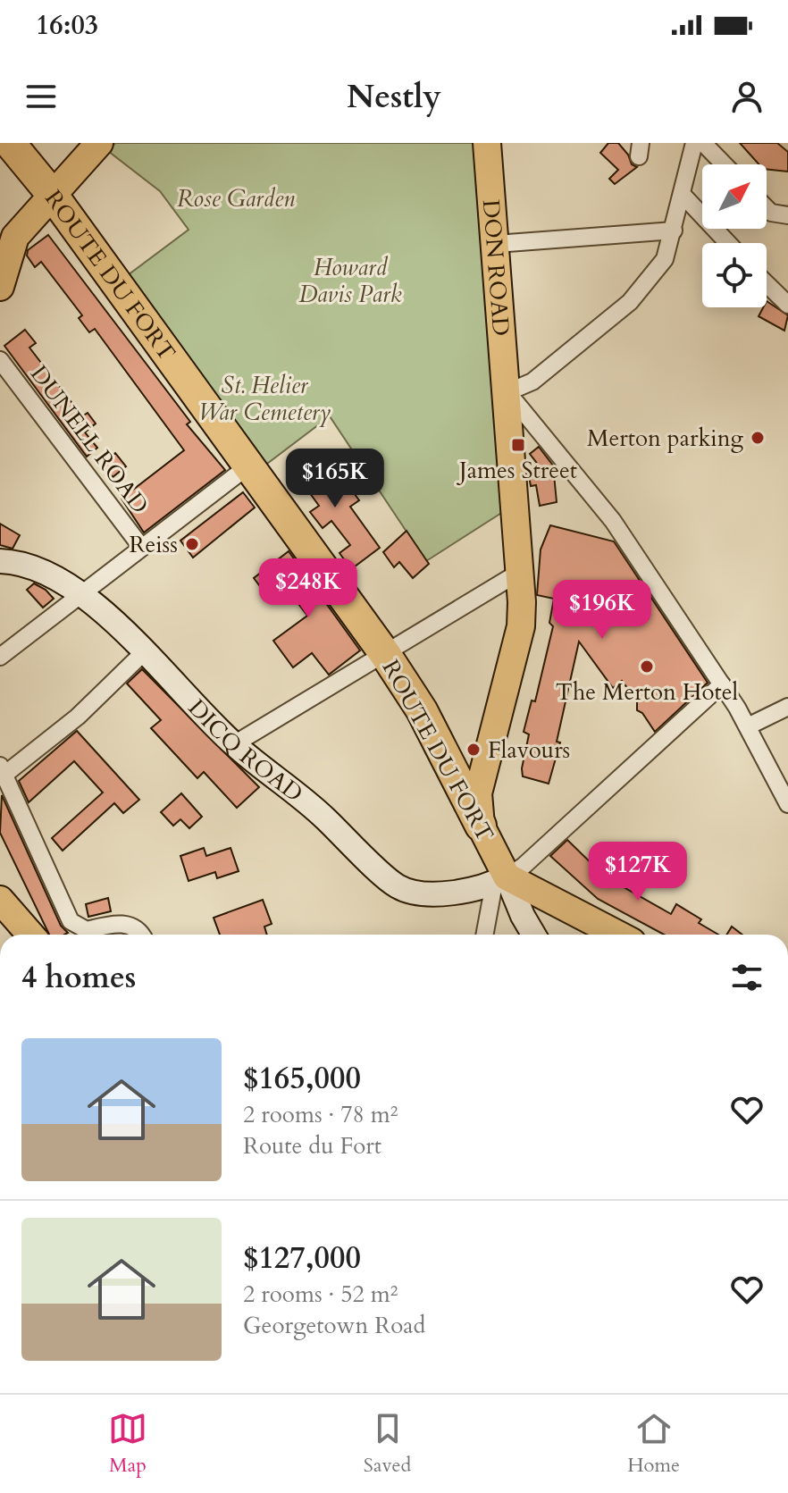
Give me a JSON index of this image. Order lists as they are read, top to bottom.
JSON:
{
  "streets": {
    "highway": ["ROUTE DU FORT"],
    "main road": ["DON ROAD", "DICQ ROAD"],
    "street": ["DUNELL ROAD"]
  },
  "crossings": [
    ["DON ROAD", "ROUTE DU FORT"],
    ["ROUTE DU FORT", "DICQ ROAD"]
  ],
  "parks": ["Rose Garden", "Howard Davis Park", "St. Helier War Cemetery"],
  "places": {
    "other": [
      "Merton parking",
      "Reiss",
      "The Merton Hotel",
      "Flavours"
    ],
    "transit": ["James Street"]
  },
  "north": "top right",
  "page": {
    "status": "16:03",
    "header": "Nestly",
    "price": [
      "$165K",
      "$248K",
      "$196K",
      "$127K"
    ],
    "heading": "4 homes",
    "list": [
      {
        "name": "$165,000",
        "note": "2 rooms · 78 m² · Route du Fort"
      },
      {
        "name": "$127,000",
        "note": "2 rooms · 52 m² · Georgetown Road"
      }
    ],
    "tabs": ["Map", "Saved", "Home"]
  }
}
